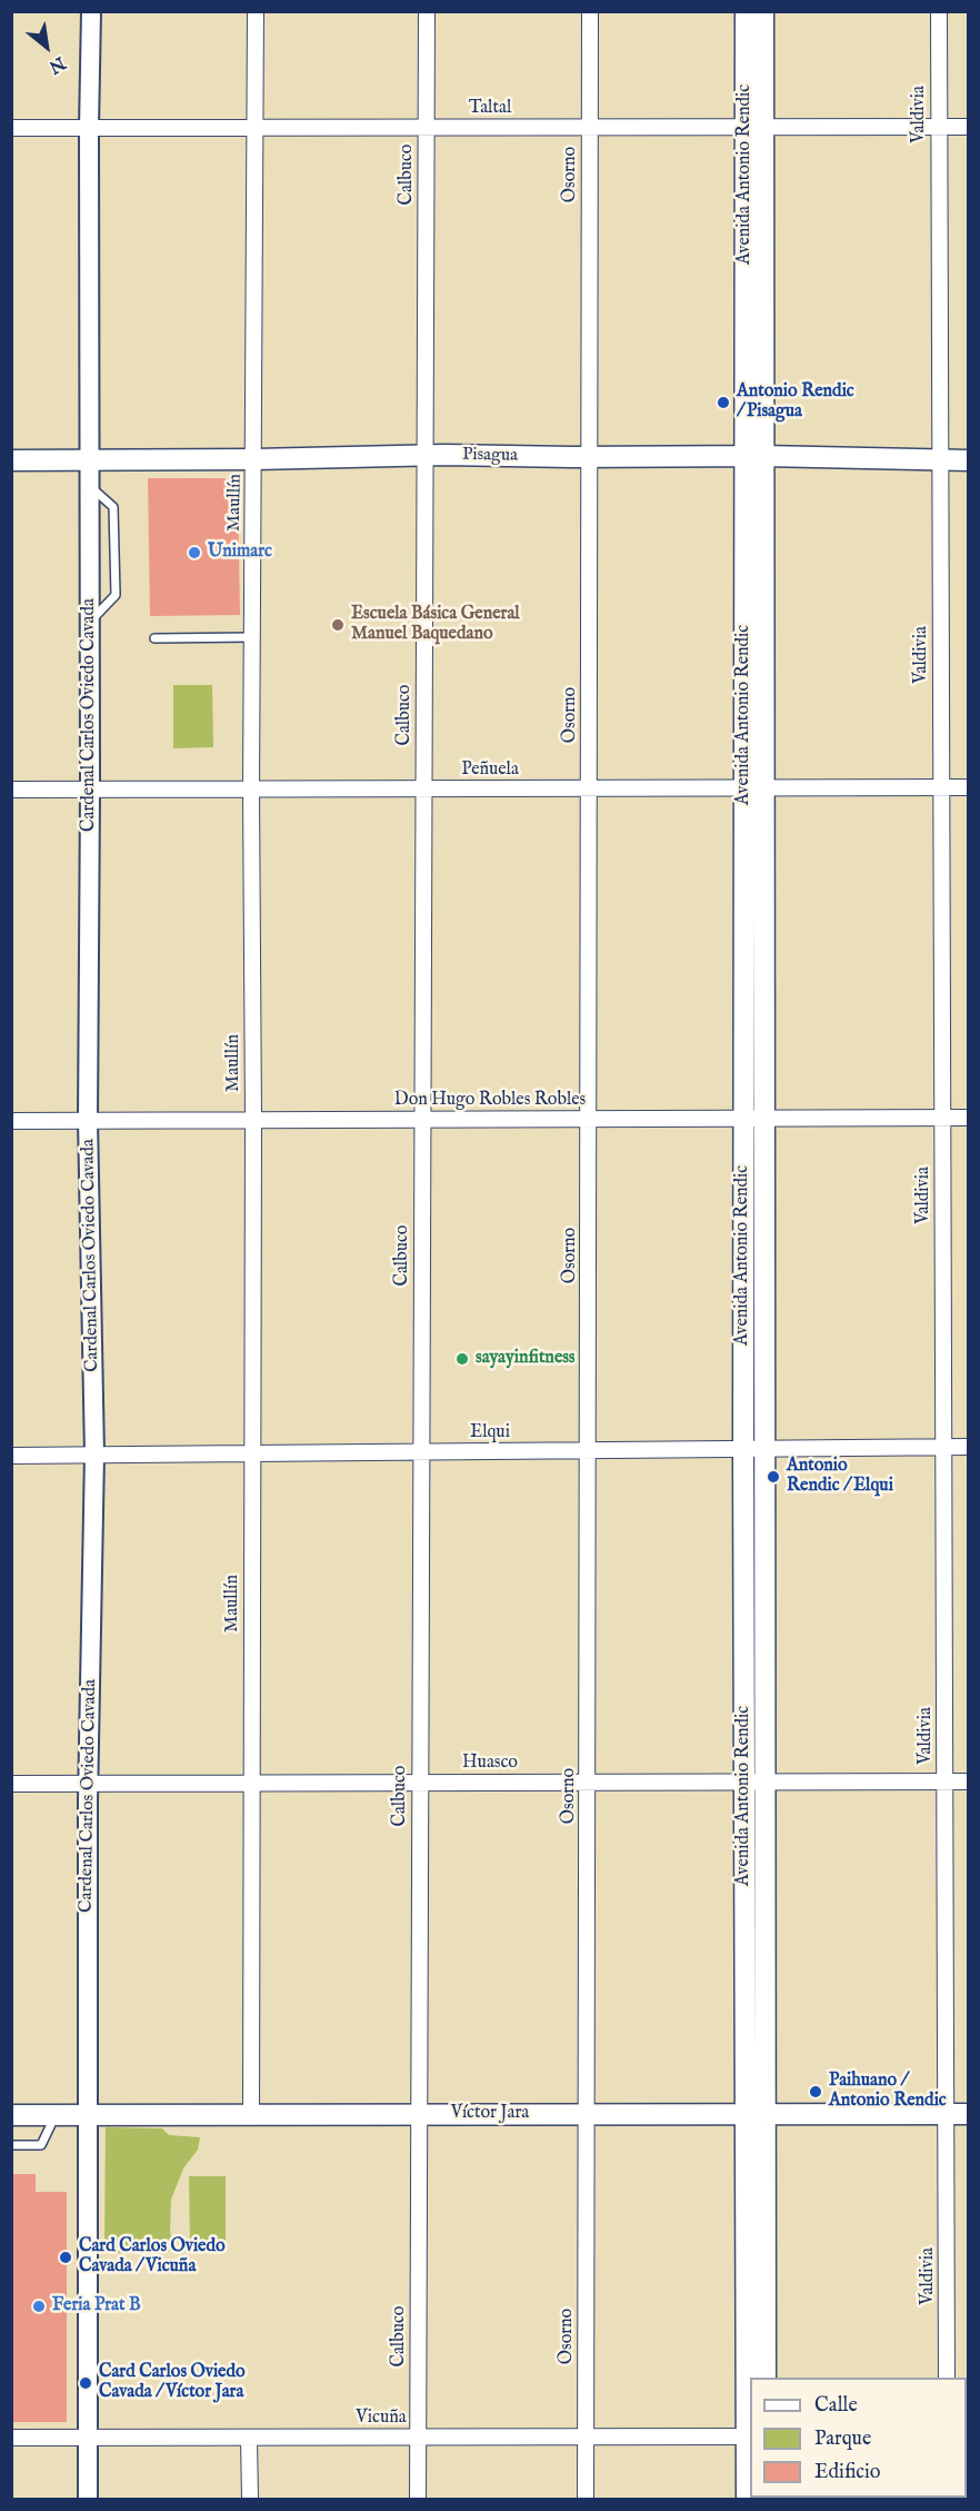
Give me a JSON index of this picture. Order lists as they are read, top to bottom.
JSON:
{
  "streets": {
    "main road": ["Avenida Antonio Rendic", "Pisagua", "Víctor Jara"],
    "street": [
      "Taltal",
      "Valdivia",
      "Calbuco",
      "Osorno",
      "Maullín",
      "Cardenal Carlos Oviedo Cavada",
      "Peñuela",
      "Don Hugo Robles Robles",
      "Elqui",
      "Huasco",
      "Vicuña"
    ]
  },
  "crossings": [
    ["Taltal", "Valdivia"],
    ["Taltal", "Calbuco"],
    ["Taltal", "Osorno"],
    ["Taltal", "Avenida Antonio Rendic"],
    ["Taltal", "Maullín"],
    ["Taltal", "Cardenal Carlos Oviedo Cavada"],
    ["Valdivia", "Pisagua"],
    ["Valdivia", "Peñuela"],
    ["Valdivia", "Don Hugo Robles Robles"],
    ["Valdivia", "Elqui"],
    ["Valdivia", "Huasco"],
    ["Valdivia", "Víctor Jara"],
    ["Calbuco", "Pisagua"],
    ["Calbuco", "Peñuela"],
    ["Calbuco", "Don Hugo Robles Robles"],
    ["Calbuco", "Elqui"],
    ["Calbuco", "Huasco"],
    ["Calbuco", "Víctor Jara"],
    ["Calbuco", "Vicuña"],
    ["Osorno", "Pisagua"],
    ["Osorno", "Peñuela"],
    ["Osorno", "Don Hugo Robles Robles"],
    ["Osorno", "Elqui"],
    ["Osorno", "Huasco"],
    ["Osorno", "Víctor Jara"],
    ["Osorno", "Vicuña"],
    ["Avenida Antonio Rendic", "Pisagua"],
    ["Avenida Antonio Rendic", "Peñuela"],
    ["Avenida Antonio Rendic", "Don Hugo Robles Robles"],
    ["Avenida Antonio Rendic", "Elqui"],
    ["Avenida Antonio Rendic", "Huasco"],
    ["Avenida Antonio Rendic", "Víctor Jara"],
    ["Avenida Antonio Rendic", "Vicuña"],
    ["Pisagua", "Maullín"],
    ["Pisagua", "Cardenal Carlos Oviedo Cavada"],
    ["Maullín", "Peñuela"],
    ["Maullín", "Don Hugo Robles Robles"],
    ["Maullín", "Elqui"],
    ["Maullín", "Huasco"],
    ["Maullín", "Víctor Jara"],
    ["Cardenal Carlos Oviedo Cavada", "Peñuela"],
    ["Cardenal Carlos Oviedo Cavada", "Don Hugo Robles Robles"],
    ["Cardenal Carlos Oviedo Cavada", "Elqui"],
    ["Cardenal Carlos Oviedo Cavada", "Huasco"],
    ["Cardenal Carlos Oviedo Cavada", "Víctor Jara"],
    ["Cardenal Carlos Oviedo Cavada", "Vicuña"]
  ],
  "places": [
    "Antonio Rendic / Pisagua",
    "Unimarc",
    "Escuela Básica General Manuel Baquedano",
    "sayayinfitness",
    "Antonio Rendic / Elqui",
    "Paihuano / Antonio Rendic",
    "Card Carlos Oviedo Cavada / Vicuña",
    "Feria Prat B",
    "Card Carlos Oviedo Cavada / Víctor Jara"
  ],
  "legend": ["Calle", "Parque", "Edificio"],
  "north": "bottom right"
}
